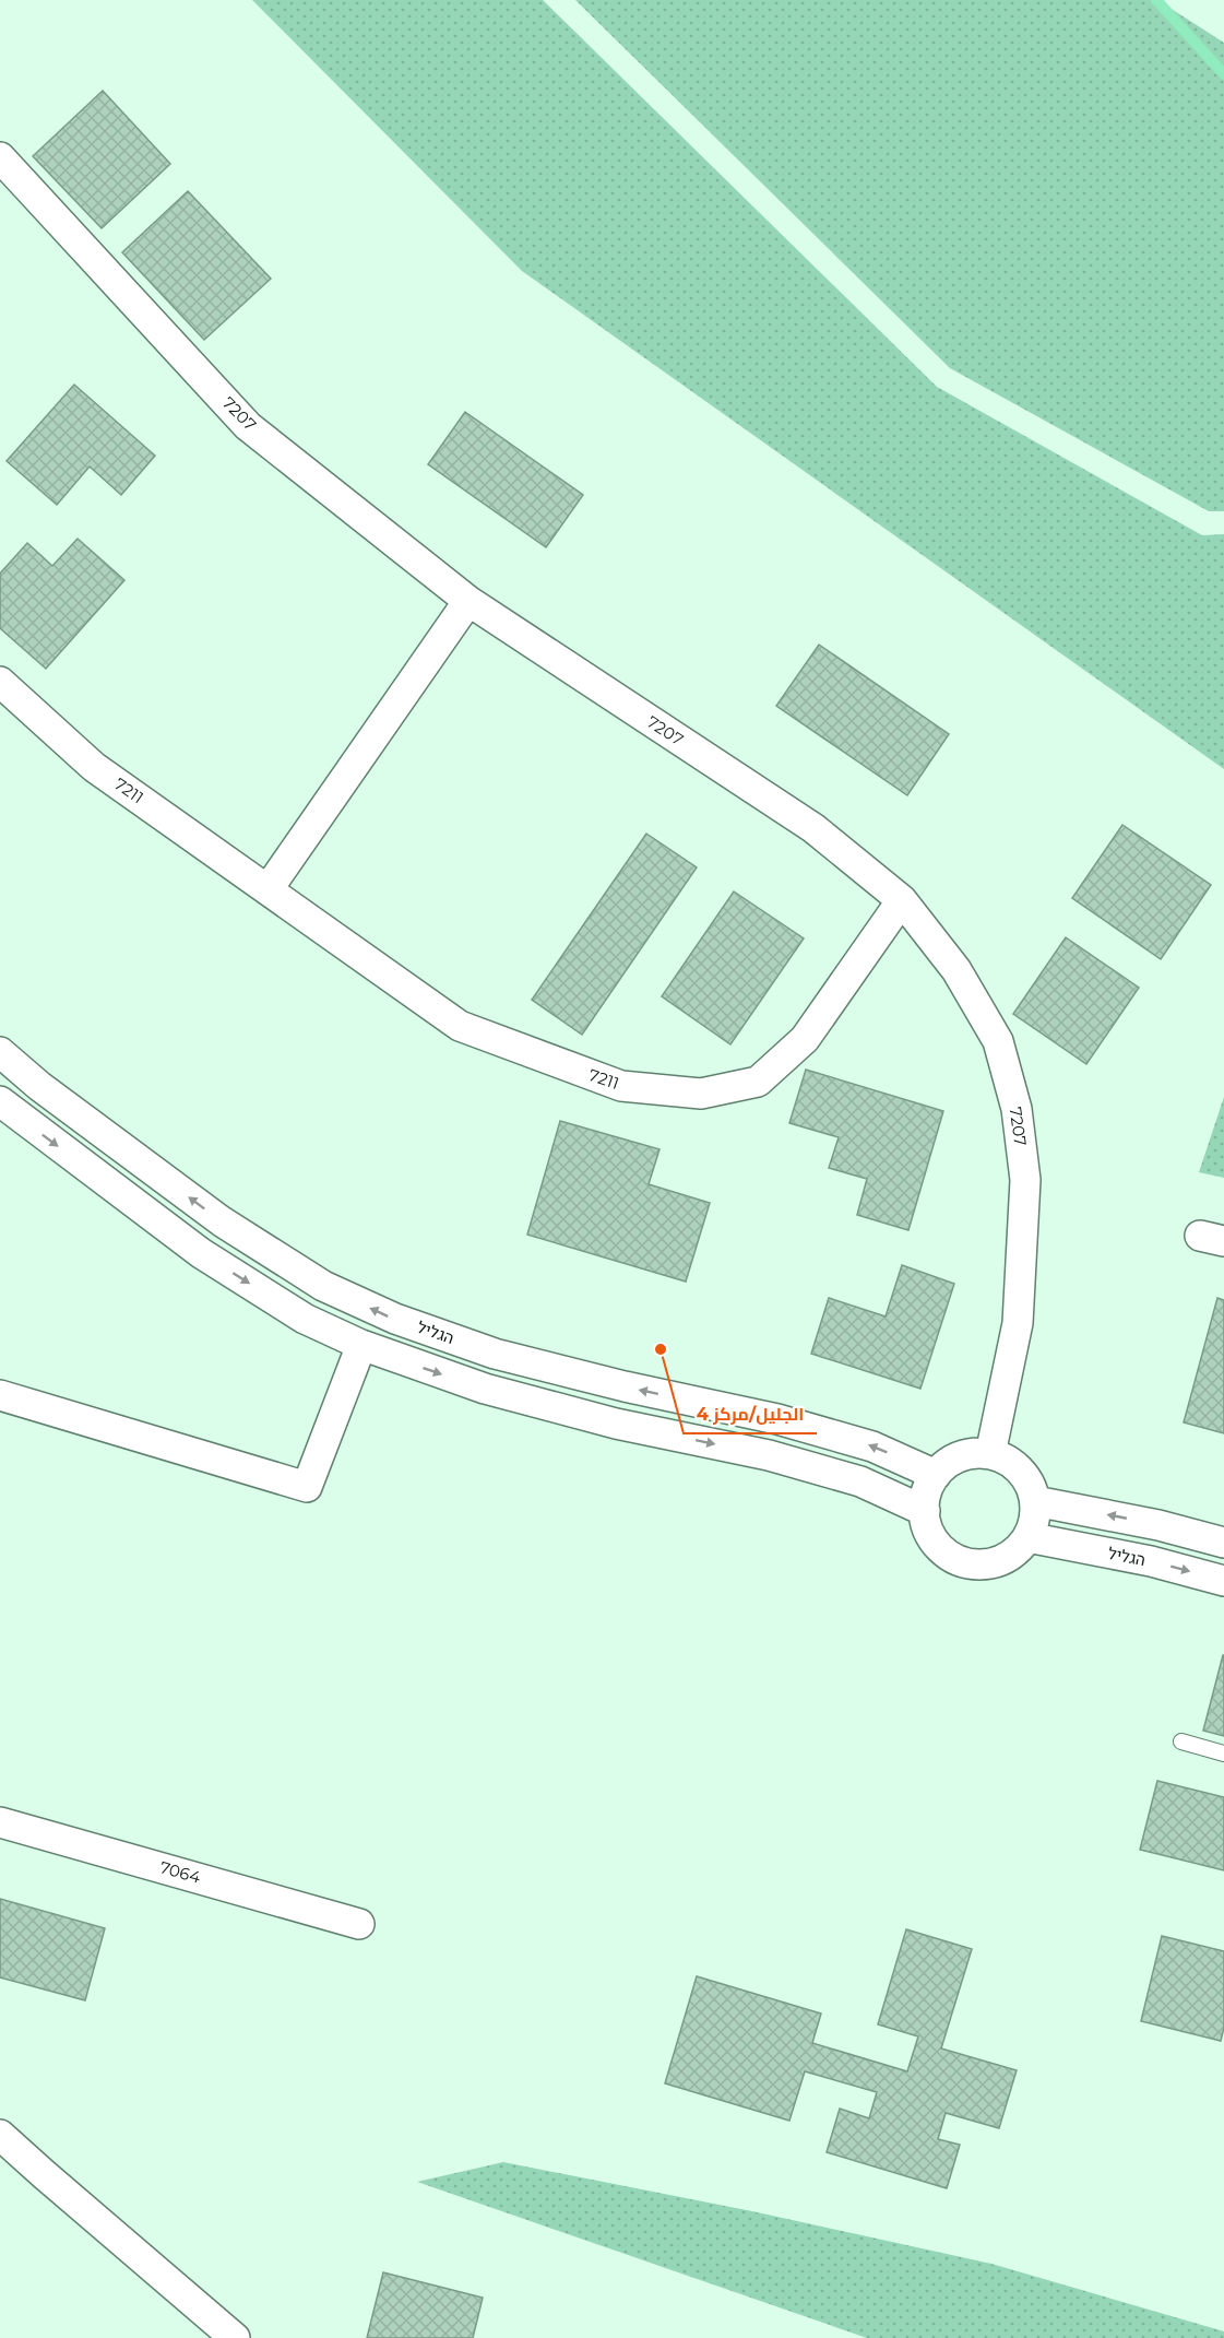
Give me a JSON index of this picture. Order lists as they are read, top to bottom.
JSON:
{
  "streets": {
    "street": [
      "7207",
      "7211",
      "הגליל",
      "7064"
    ]
  },
  "crossings": [
    ["7207", "7211"],
    ["7207", "הגליל"]
  ],
  "places": ["الجليل/مركز 4"]
}
